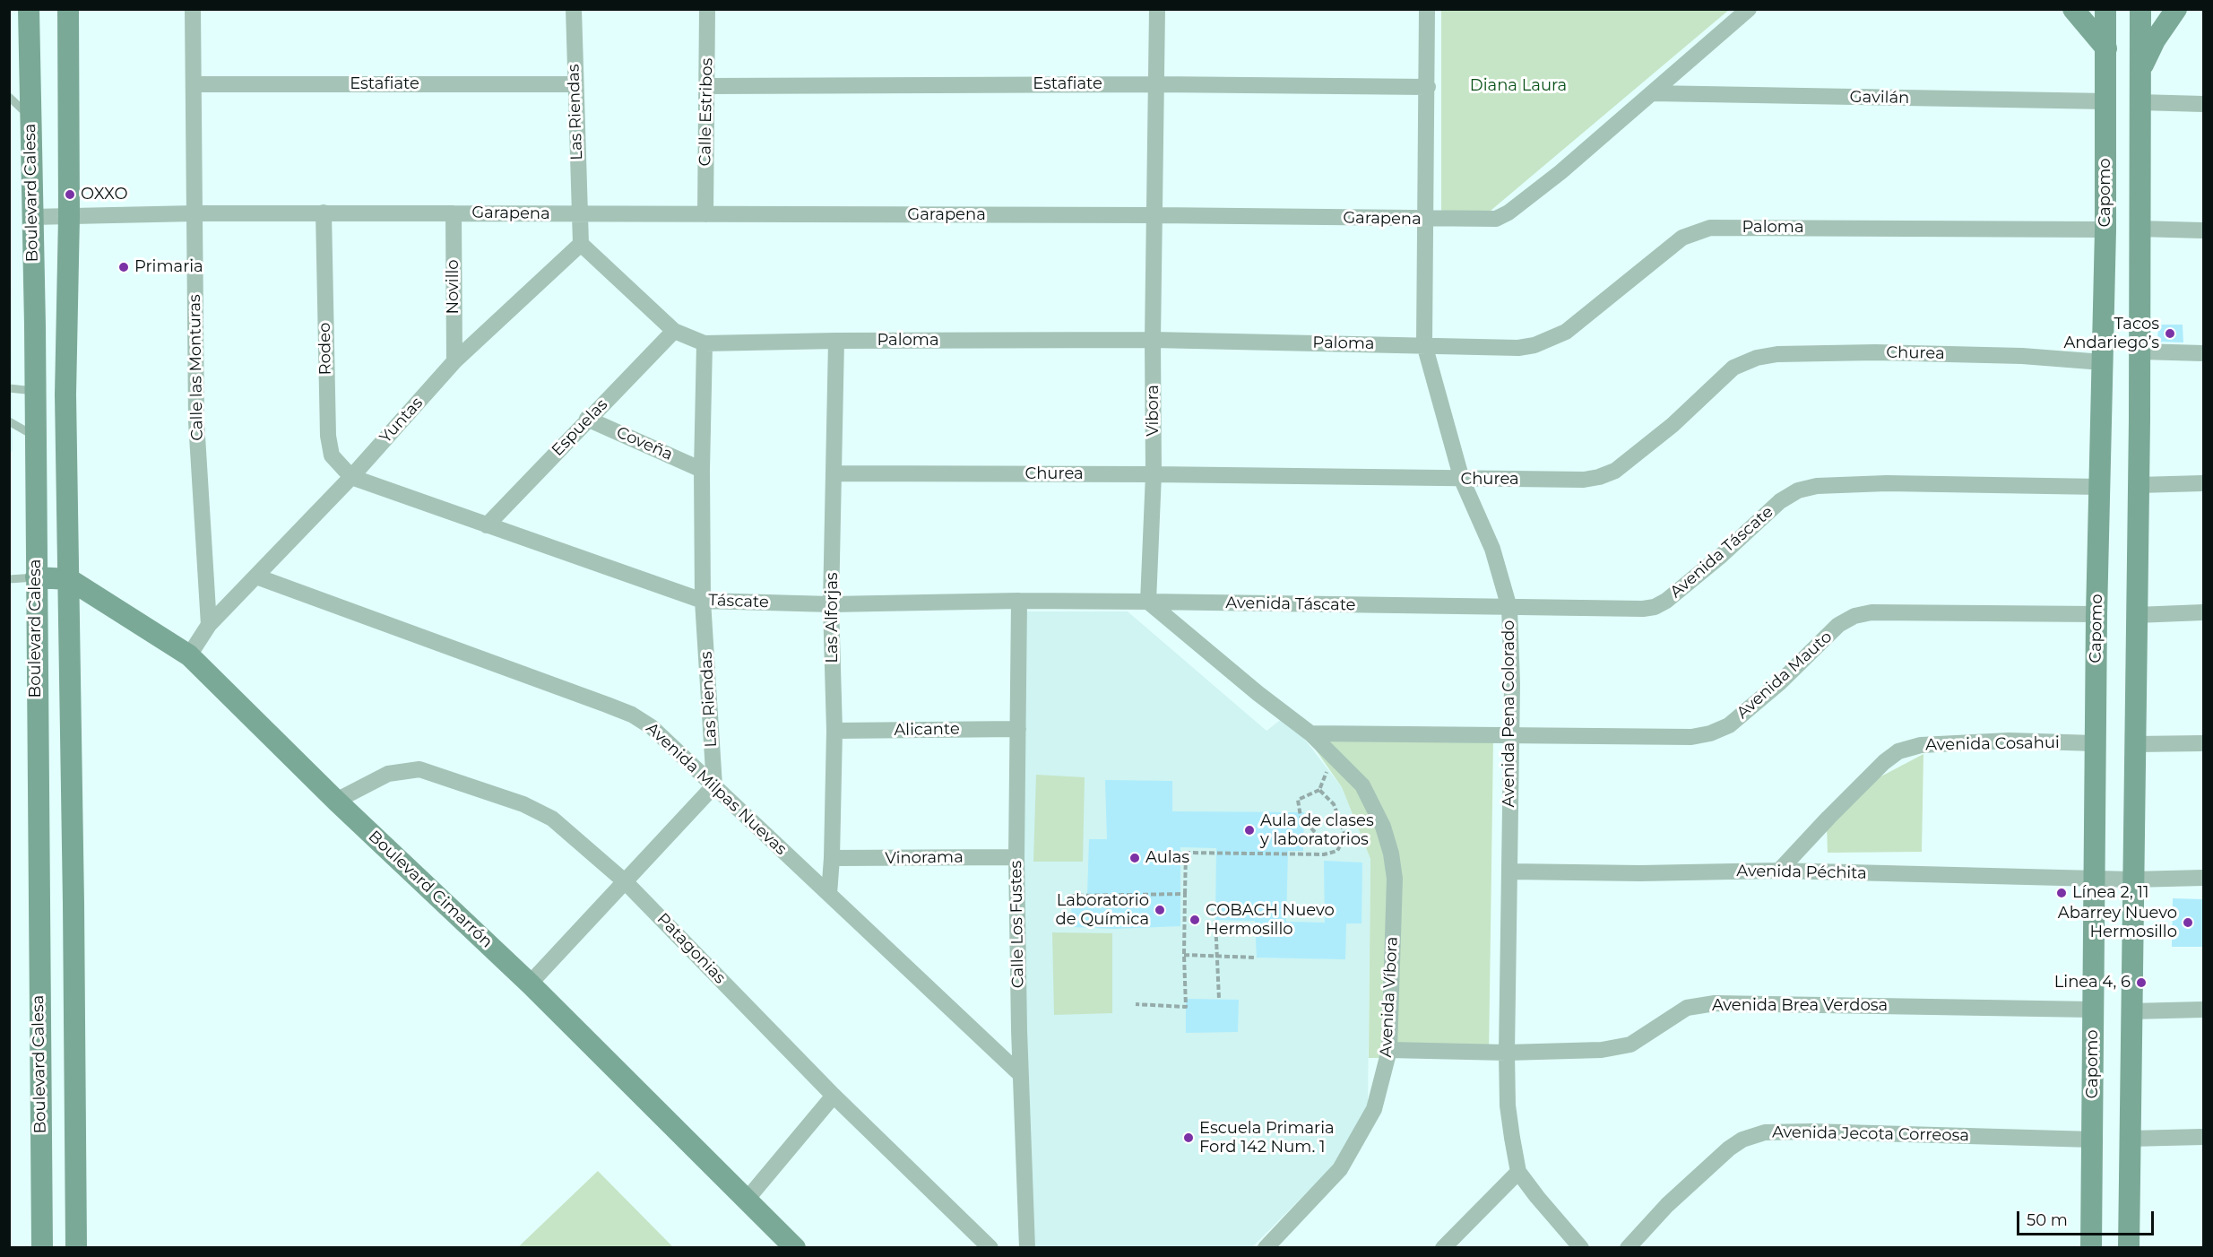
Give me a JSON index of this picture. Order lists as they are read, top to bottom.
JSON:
{
  "streets": {
    "street": [
      "Estafiate",
      "Gavilán",
      "Las Riendas",
      "Calle Estribos",
      "Boulevard Calesa",
      "Capomo",
      "Garapena",
      "Paloma",
      "Novillo",
      "Rodeo",
      "Churea",
      "Calle las Monturas",
      "Vibora",
      "Yuntas",
      "Espuelas",
      "Coveña",
      "Avenida Táscate",
      "Táscate",
      "Las Alforjas",
      "Avenida Mauto",
      "Avenida Pena Colorado",
      "Alicante",
      "Avenida Cosahui",
      "Avenida Milpas Nuevas",
      "Vinorama",
      "Avenida Péchita",
      "Boulevard Cimarrón",
      "Calle Los Fustes",
      "Patagonias",
      "Avenida Víbora",
      "Avenida Brea Verdosa",
      "Avenida Jecota Correosa"
    ]
  },
  "crossings": [
    ["Estafiate", "Las Riendas"],
    ["Estafiate", "Calle Estribos"],
    ["Estafiate", "Calle las Monturas"],
    ["Estafiate", "Vibora"],
    ["Estafiate", "Avenida Pena Colorado"],
    ["Gavilán", "Capomo"],
    ["Gavilán", "Garapena"],
    ["Las Riendas", "Garapena"],
    ["Las Riendas", "Paloma"],
    ["Las Riendas", "Coveña"],
    ["Las Riendas", "Táscate"],
    ["Las Riendas", "Avenida Milpas Nuevas"],
    ["Calle Estribos", "Garapena"],
    ["Boulevard Calesa", "Garapena"],
    ["Boulevard Calesa", "Boulevard Cimarrón"],
    ["Capomo", "Paloma"],
    ["Capomo", "Churea"],
    ["Capomo", "Avenida Táscate"],
    ["Capomo", "Avenida Mauto"],
    ["Capomo", "Avenida Cosahui"],
    ["Capomo", "Avenida Péchita"],
    ["Capomo", "Avenida Brea Verdosa"],
    ["Capomo", "Avenida Jecota Correosa"],
    ["Garapena", "Novillo"],
    ["Garapena", "Rodeo"],
    ["Garapena", "Calle las Monturas"],
    ["Garapena", "Vibora"],
    ["Garapena", "Avenida Pena Colorado"],
    ["Paloma", "Vibora"],
    ["Paloma", "Yuntas"],
    ["Paloma", "Espuelas"],
    ["Paloma", "Las Alforjas"],
    ["Paloma", "Avenida Pena Colorado"],
    ["Novillo", "Yuntas"],
    ["Rodeo", "Yuntas"],
    ["Rodeo", "Táscate"],
    ["Churea", "Vibora"],
    ["Churea", "Las Alforjas"],
    ["Churea", "Avenida Pena Colorado"],
    ["Calle las Monturas", "Yuntas"],
    ["Vibora", "Avenida Táscate"],
    ["Vibora", "Táscate"],
    ["Yuntas", "Táscate"],
    ["Yuntas", "Avenida Milpas Nuevas"],
    ["Espuelas", "Coveña"],
    ["Espuelas", "Táscate"],
    ["Avenida Táscate", "Táscate"],
    ["Avenida Táscate", "Avenida Pena Colorado"],
    ["Táscate", "Las Alforjas"],
    ["Táscate", "Calle Los Fustes"],
    ["Las Alforjas", "Alicante"],
    ["Las Alforjas", "Avenida Milpas Nuevas"],
    ["Las Alforjas", "Vinorama"],
    ["Avenida Mauto", "Avenida Pena Colorado"],
    ["Avenida Mauto", "Avenida Víbora"],
    ["Avenida Pena Colorado", "Avenida Péchita"],
    ["Avenida Pena Colorado", "Avenida Brea Verdosa"],
    ["Alicante", "Calle Los Fustes"],
    ["Avenida Cosahui", "Avenida Péchita"],
    ["Avenida Milpas Nuevas", "Calle Los Fustes"],
    ["Vinorama", "Calle Los Fustes"],
    ["Boulevard Cimarrón", "Patagonias"],
    ["Avenida Víbora", "Avenida Brea Verdosa"]
  ],
  "parks": ["Diana Laura"],
  "places": [
    "OXXO",
    "Primaria",
    "Tacos Andariego’s",
    "Aula de clases y laboratorios",
    "Aulas",
    "Línea 2, 11",
    "Laboratorio de Química",
    "COBACH Nuevo Hermosillo",
    "Abarrey Nuevo Hermosillo",
    "Linea 4, 6",
    "Escuela Primaria Ford 142 Num. 1"
  ],
  "scale_bar": "50 m"
}
